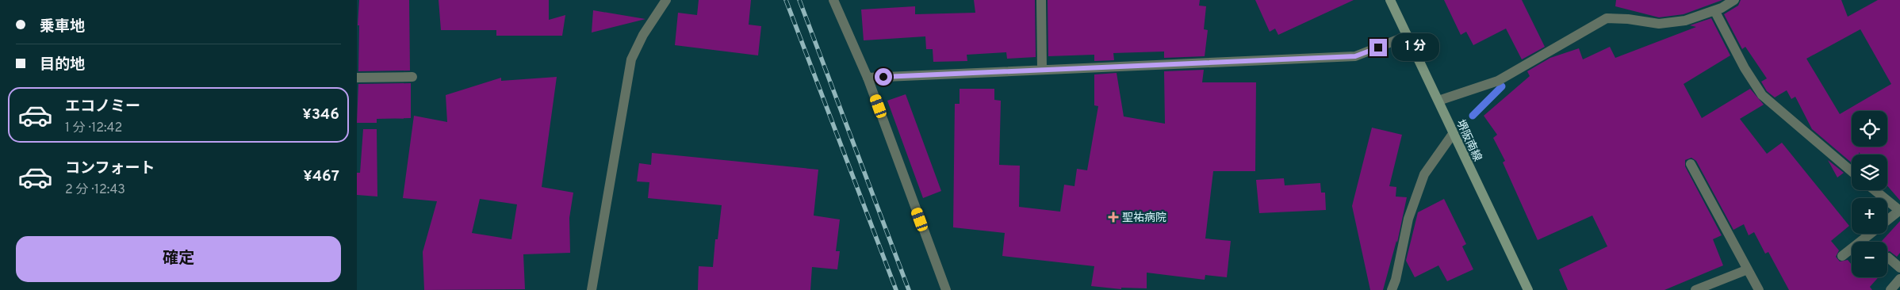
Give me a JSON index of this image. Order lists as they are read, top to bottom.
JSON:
{
  "streets": {
    "main road": ["堺阪南線"]
  },
  "places": {
    "health": ["聖祐病院"]
  },
  "page": {
    "banner": ["乗車地", "目的地"],
    "bubble": "1 分",
    "list": [
      {
        "name": "エコノミー",
        "note": "1 分 · 12:42",
        "value": "¥346"
      },
      {
        "name": "コンフォート",
        "note": "2 分 · 12:43",
        "value": "¥467"
      }
    ],
    "map_buttons": ["+", "−"],
    "buttons": "確定"
  }
}
